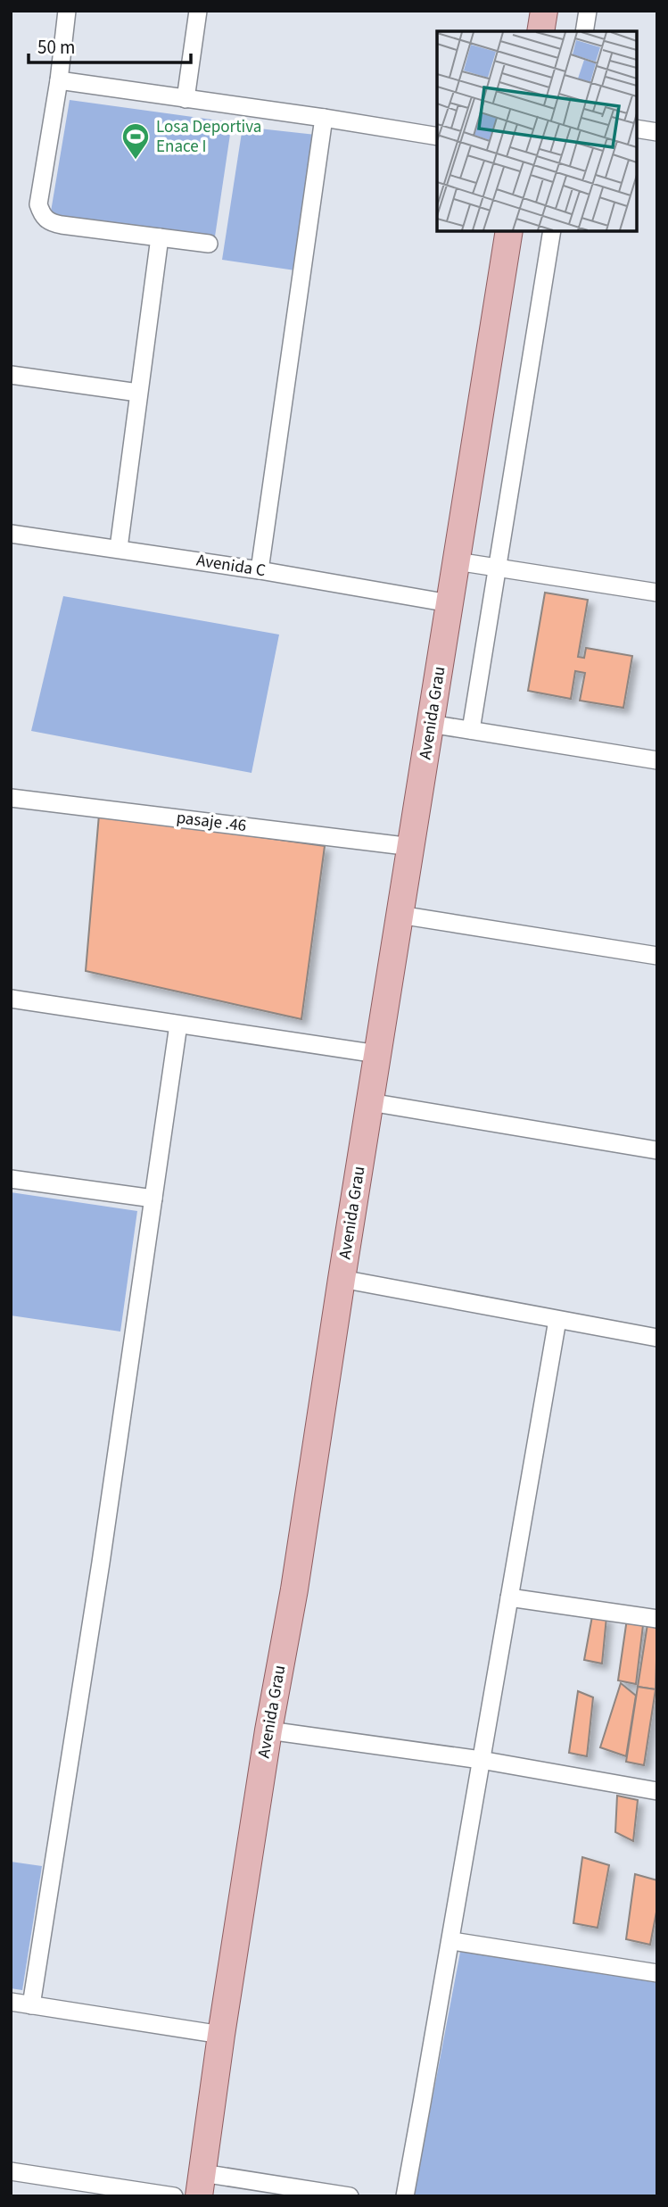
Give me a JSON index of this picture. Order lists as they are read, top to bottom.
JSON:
{
  "streets": {
    "main road": ["Avenida Grau"],
    "street": ["Avenida C", "pasaje .46"]
  },
  "crossings": [
    ["Avenida C", "Avenida Grau"],
    ["Avenida Grau", "pasaje .46"]
  ],
  "places": {
    "sports": ["Losa Deportiva Enace I"]
  },
  "scale_bar": "50 m"
}
